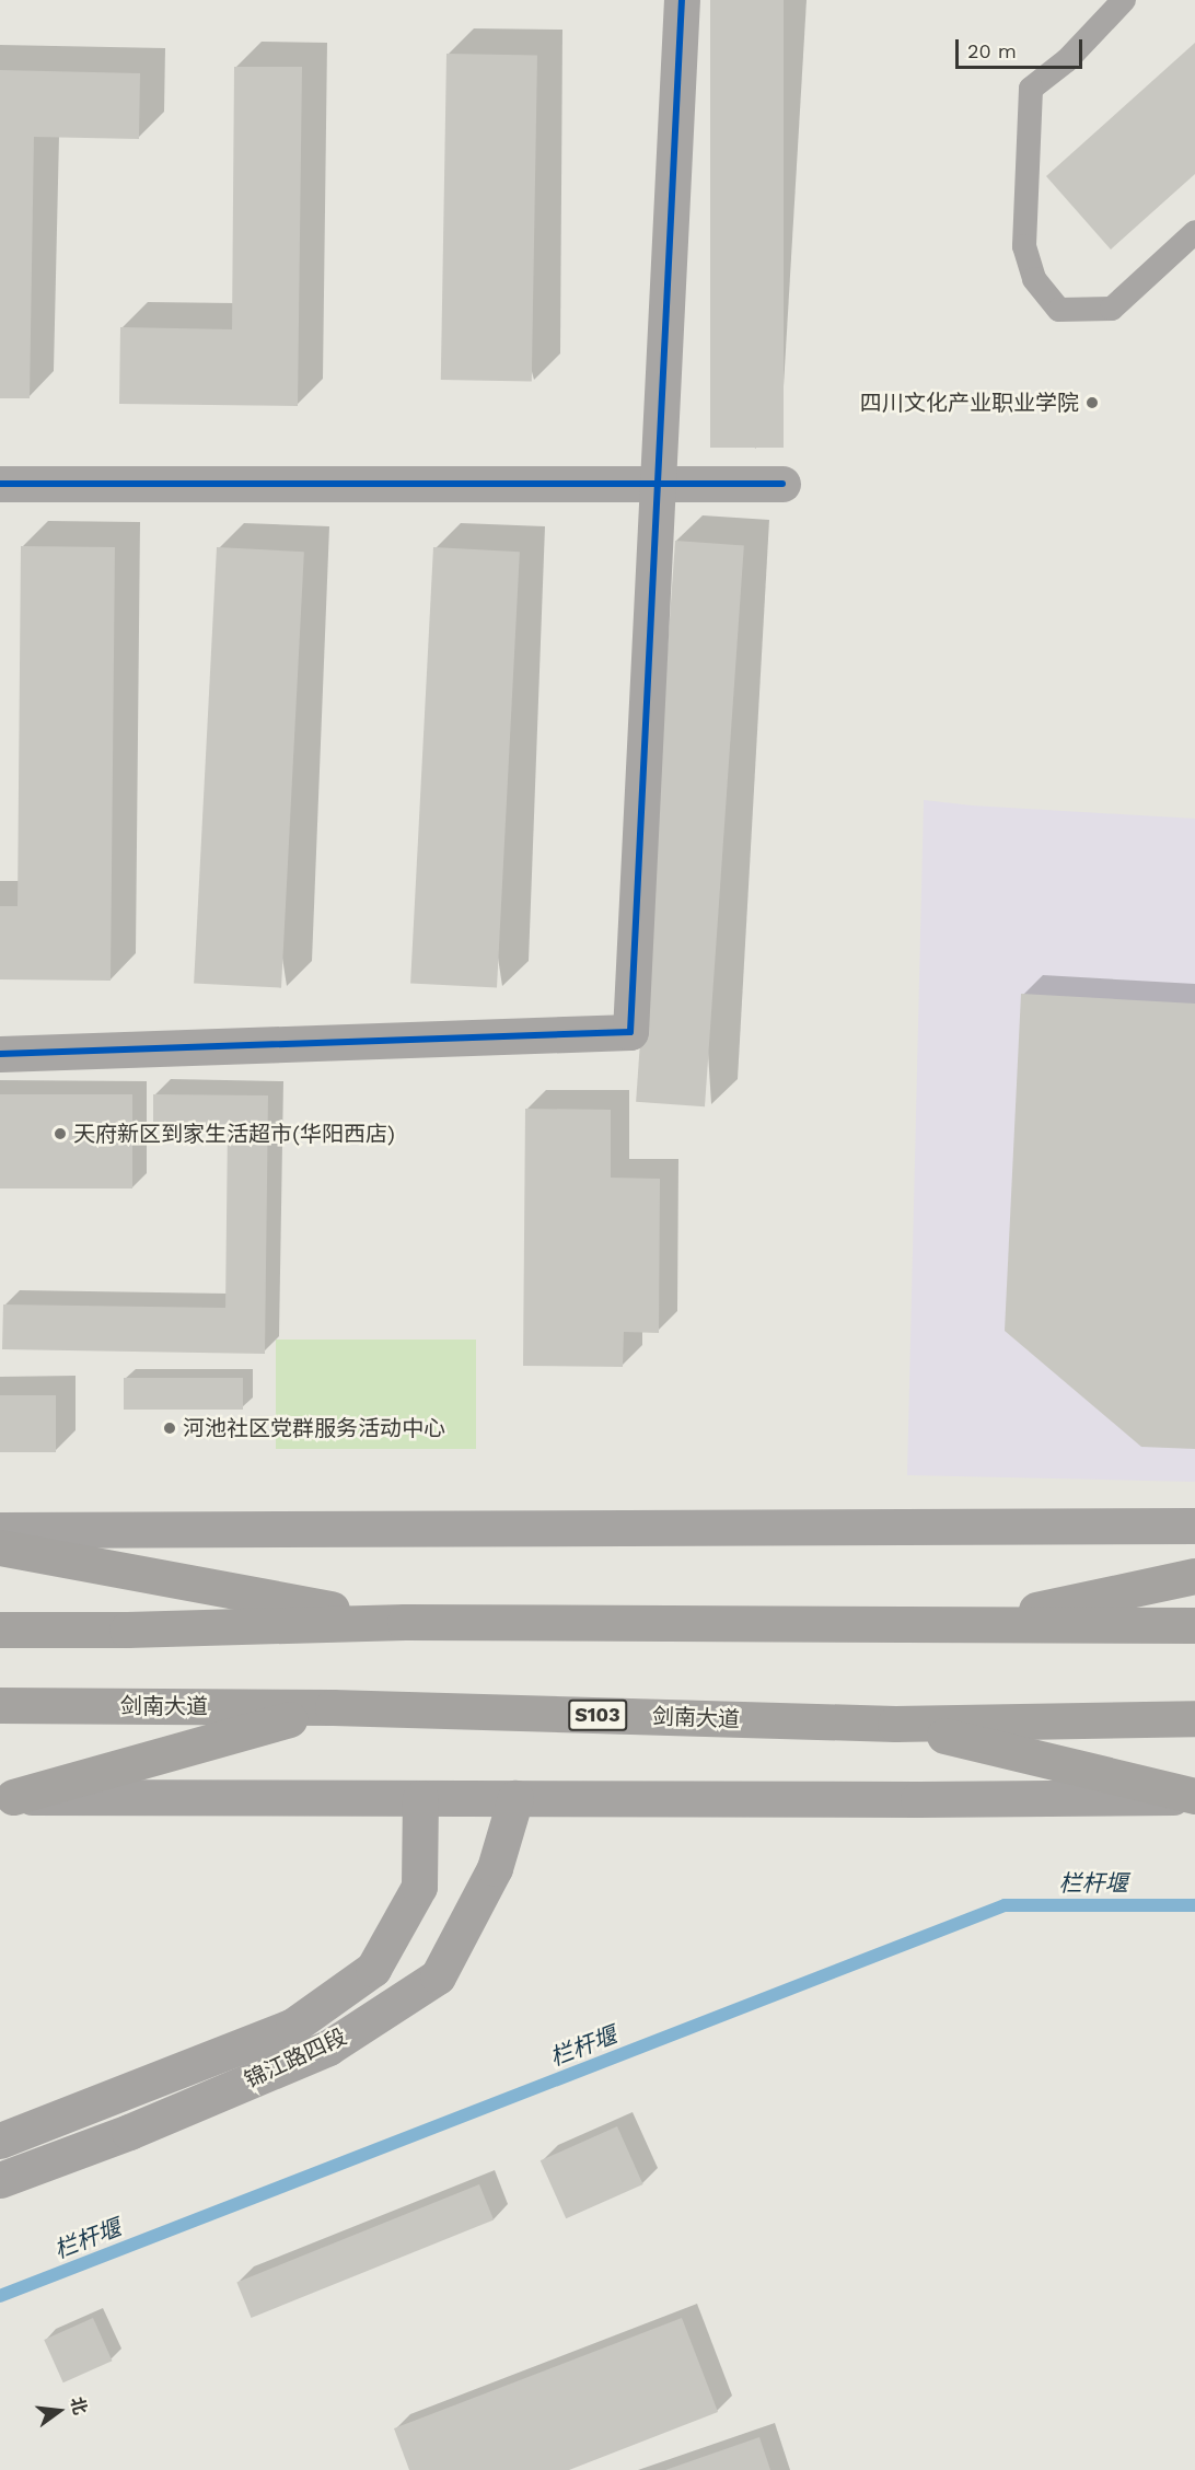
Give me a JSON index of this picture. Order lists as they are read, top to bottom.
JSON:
{
  "streets": {
    "highway": ["剑南大道", "S103"],
    "main road": ["锦江路四段"]
  },
  "water": ["栏杆堰"],
  "places": ["四川文化产业职业学院", "天府新区到家生活超市(华阳西店)", "河池社区党群服务活动中心"],
  "scale_bar": "20 m",
  "north": "right"
}
